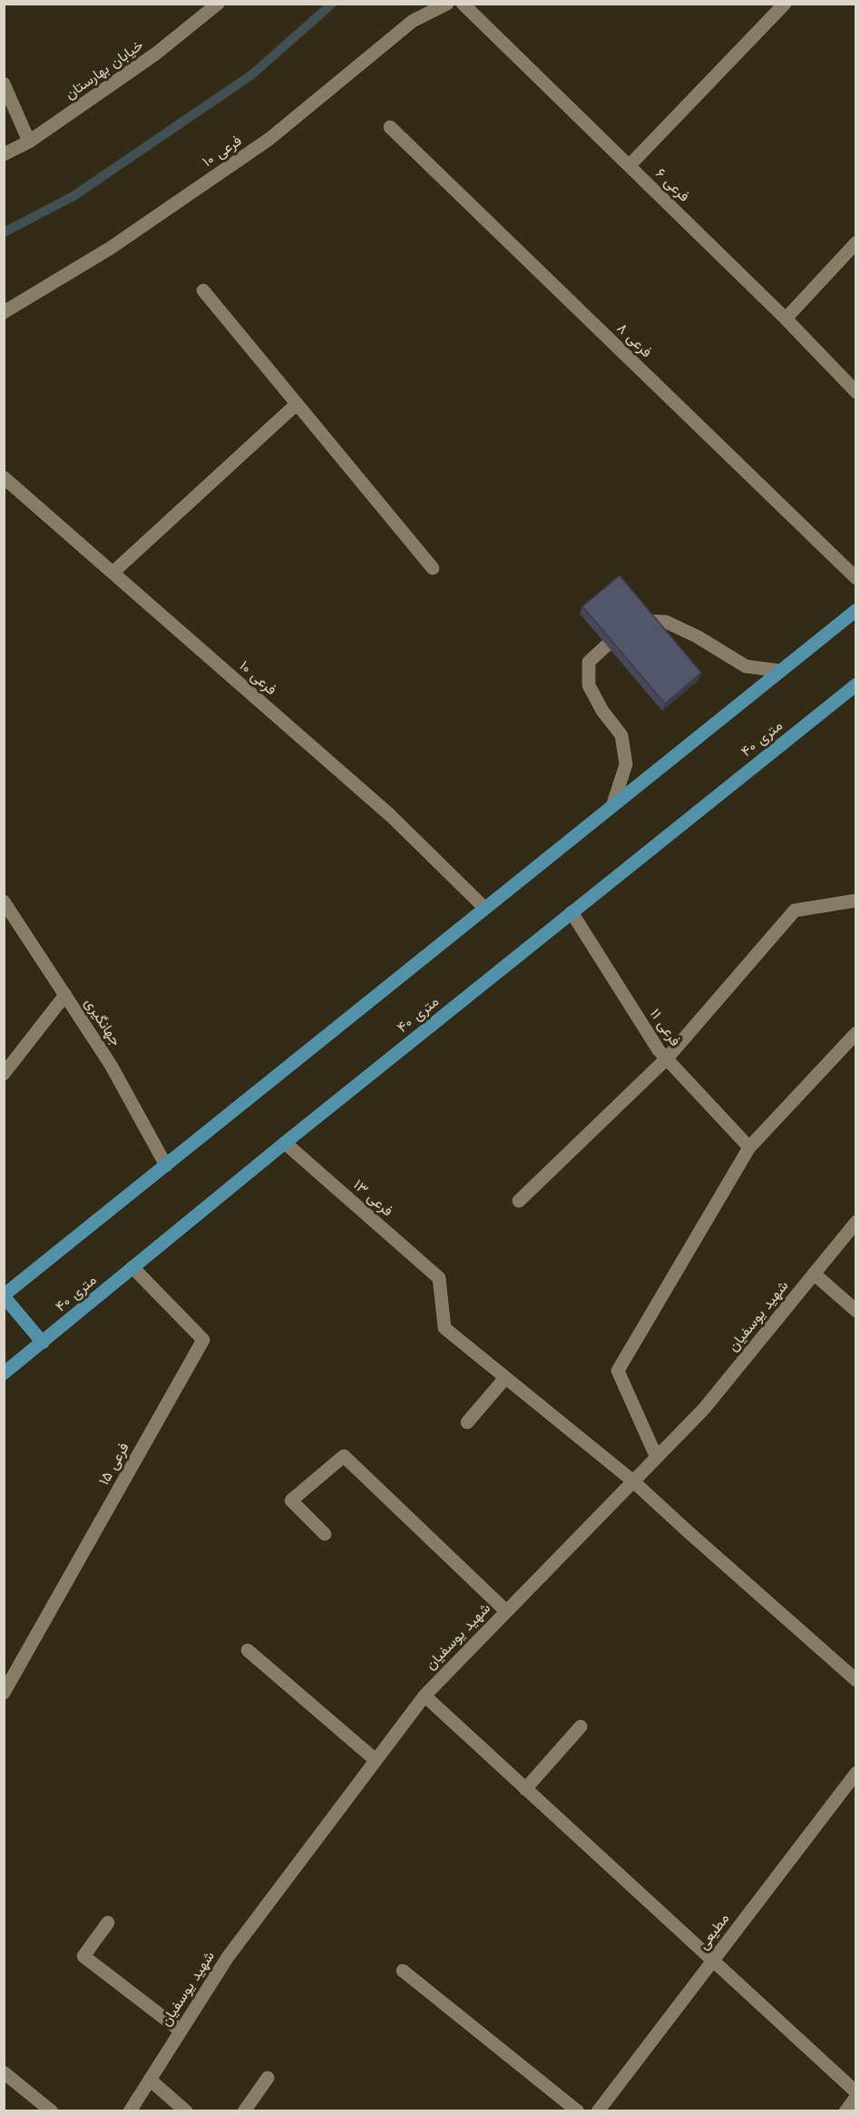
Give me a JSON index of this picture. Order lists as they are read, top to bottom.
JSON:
{
  "streets": {
    "main road": ["۴۰ متری"],
    "street": [
      "خیابان بهارستان",
      "فرعی ۱۰",
      "فرعی ۶",
      "فرعی ۸",
      "جهانگیری",
      "فرعی ۱۱",
      "فرعی ۱۳",
      "شهید یوسفیان",
      "فرعی ۱۵",
      "مطیعی"
    ]
  },
  "crossings": [
    ["۴۰ متری", "فرعی ۱۱"],
    ["۴۰ متری", "فرعی ۱۳"],
    ["۴۰ متری", "فرعی ۱۵"]
  ]
}
